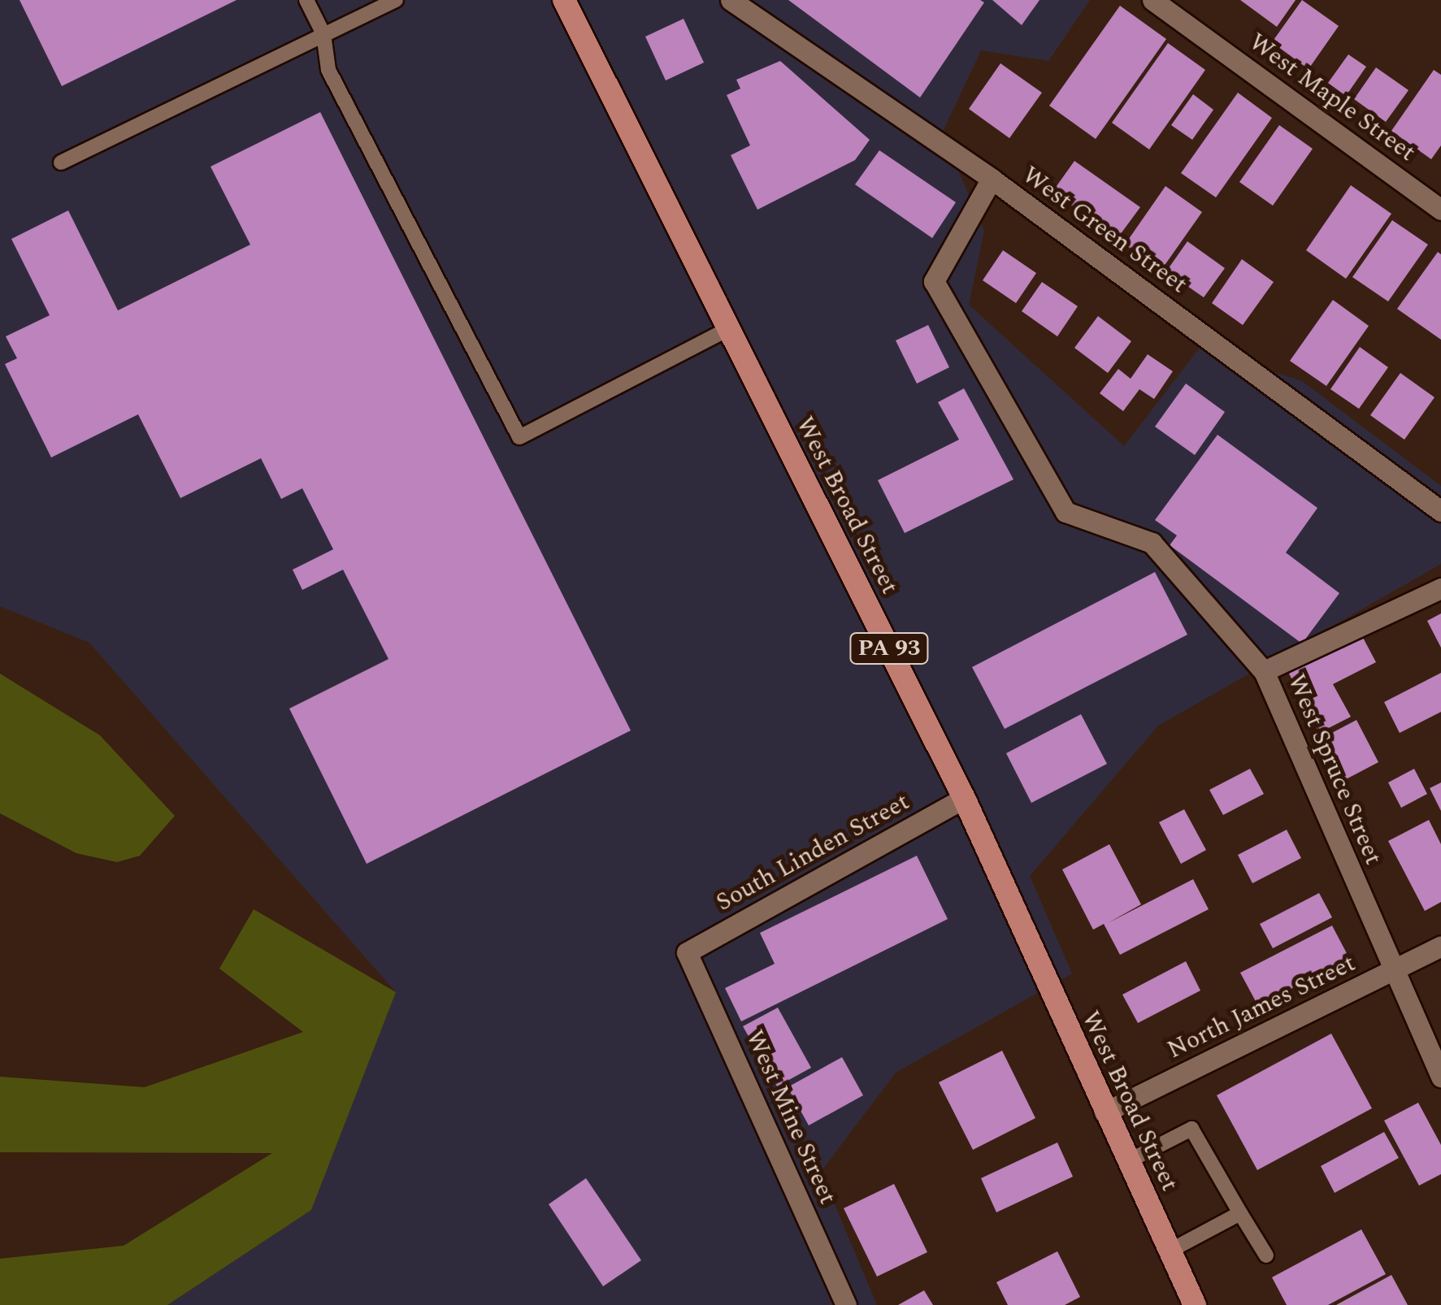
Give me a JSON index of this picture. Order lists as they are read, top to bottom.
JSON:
{
  "streets": {
    "highway": ["West Broad Street", "PA 93"],
    "street": [
      "West Maple Street",
      "West Green Street",
      "West Spruce Street",
      "South Linden Street",
      "North James Street",
      "West Mine Street"
    ]
  },
  "crossings": [
    ["West Green Street", "West Spruce Street"],
    ["West Broad Street", "South Linden Street"],
    ["West Broad Street", "North James Street"],
    ["West Spruce Street", "North James Street"],
    ["South Linden Street", "West Mine Street"]
  ]
}
